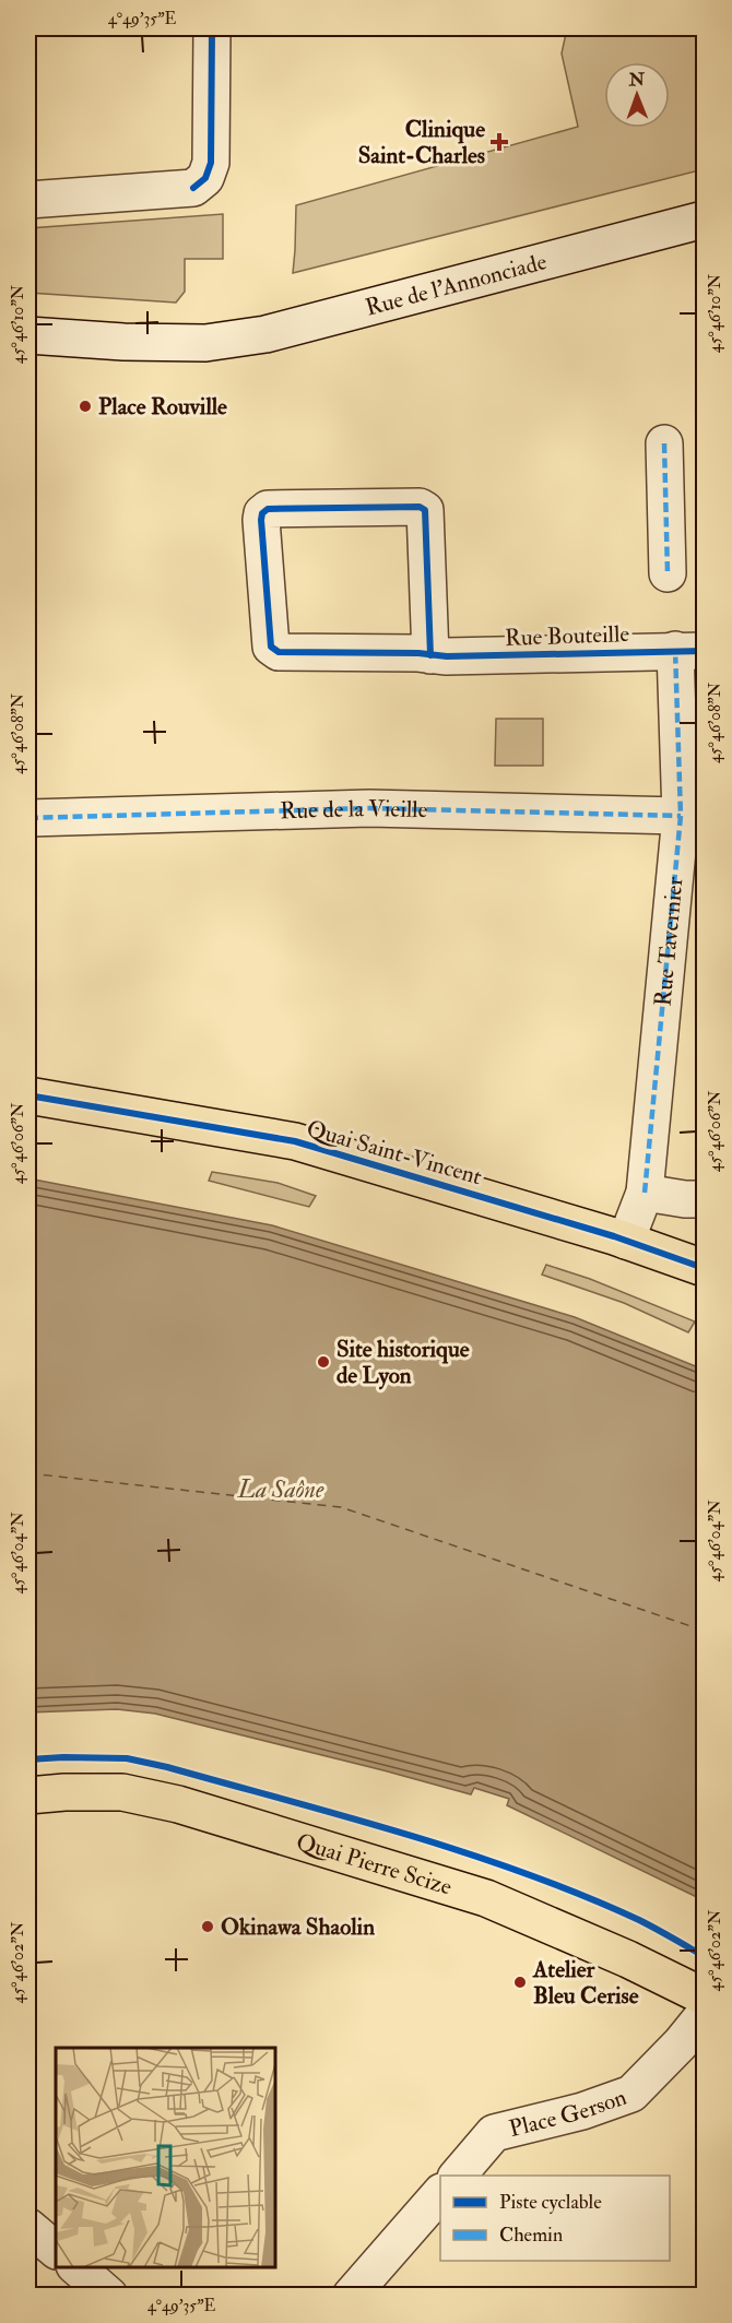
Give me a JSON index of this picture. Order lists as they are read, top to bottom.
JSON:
{
  "streets": {
    "main road": ["Quai Saint-Vincent", "Quai Pierre Scize"],
    "street": [
      "Rue de l'Annonciade",
      "Rue Bouteille",
      "Rue de la Vieille",
      "Rue Tavernier",
      "Place Gerson"
    ]
  },
  "crossings": [
    ["Rue Bouteille", "Rue Tavernier"],
    ["Rue de la Vieille", "Rue Tavernier"]
  ],
  "water": ["La Saône"],
  "places": {
    "health": ["Clinique Saint-Charles"],
    "other": [
      "Place Rouville",
      "Site historique de Lyon",
      "Okinawa Shaolin",
      "Atelier Bleu Cerise"
    ]
  },
  "legend": ["Piste cyclable", "Chemin"],
  "north": "top",
  "coordinates": [
    "4°49'35\"E",
    "45°46'10\"N",
    "45°46'08\"N",
    "45°46'06\"N",
    "45°46'04\"N",
    "45°46'02\"N"
  ]
}
